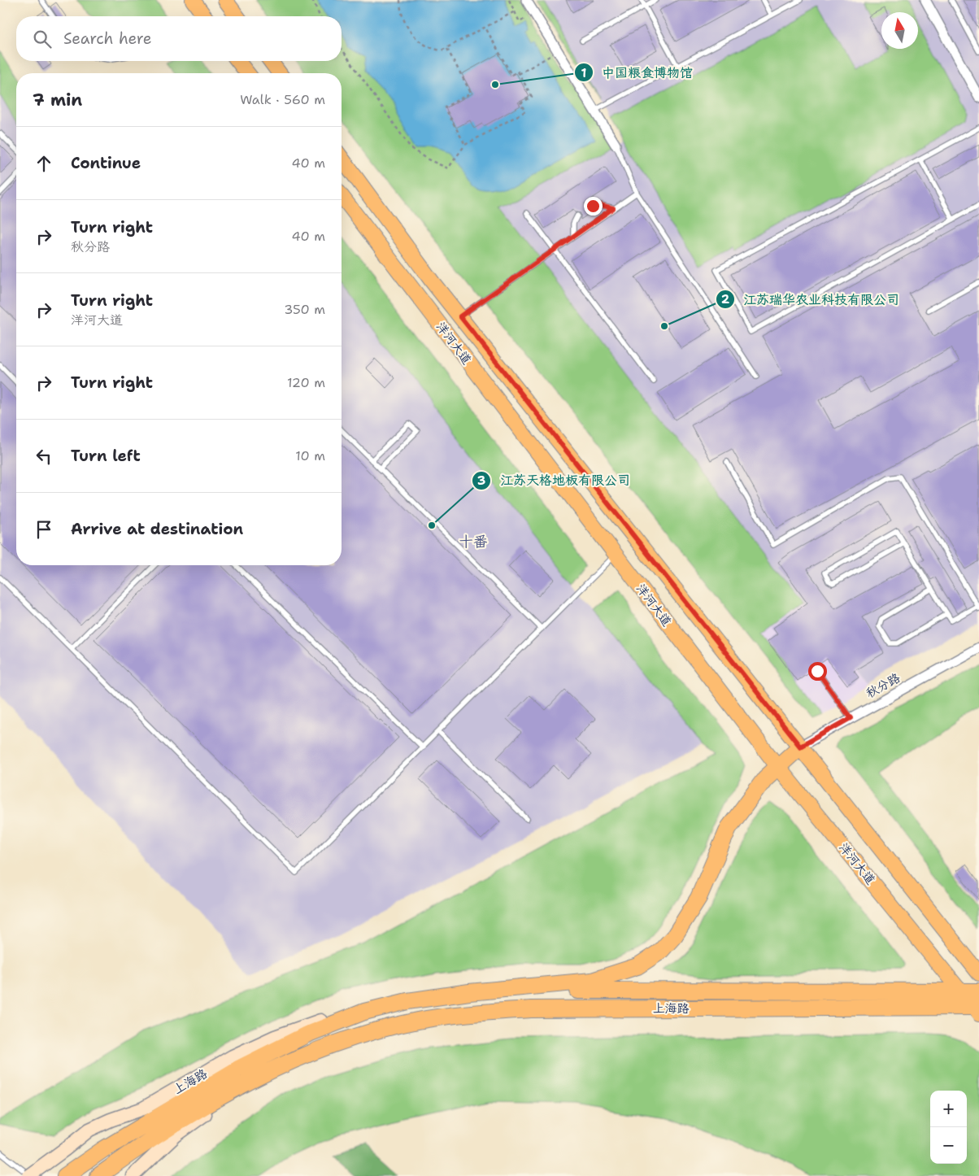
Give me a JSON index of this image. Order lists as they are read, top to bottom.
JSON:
{
  "streets": {
    "highway": ["上海路"],
    "main road": ["洋河大道"],
    "street": ["秋分路"]
  },
  "crossings": [
    ["洋河大道", "秋分路"],
    ["洋河大道", "上海路"],
    ["秋分路", "上海路"]
  ],
  "districts": ["十番"],
  "places": ["中国粮食博物馆", "江苏瑞华农业科技有限公司", "江苏天格地板有限公司"],
  "north": "top",
  "page": {
    "search": "Search here",
    "heading": ["7 min", "Walk · 560 m"],
    "list": [
      ["Continue", "40 m"],
      ["Turn right", "秋分路", "40 m"],
      ["Turn right", "洋河大道", "350 m"],
      ["Turn right", "120 m"],
      ["Turn left", "10 m"],
      "Arrive at destination"
    ],
    "map_buttons": ["+", "−"]
  }
}
